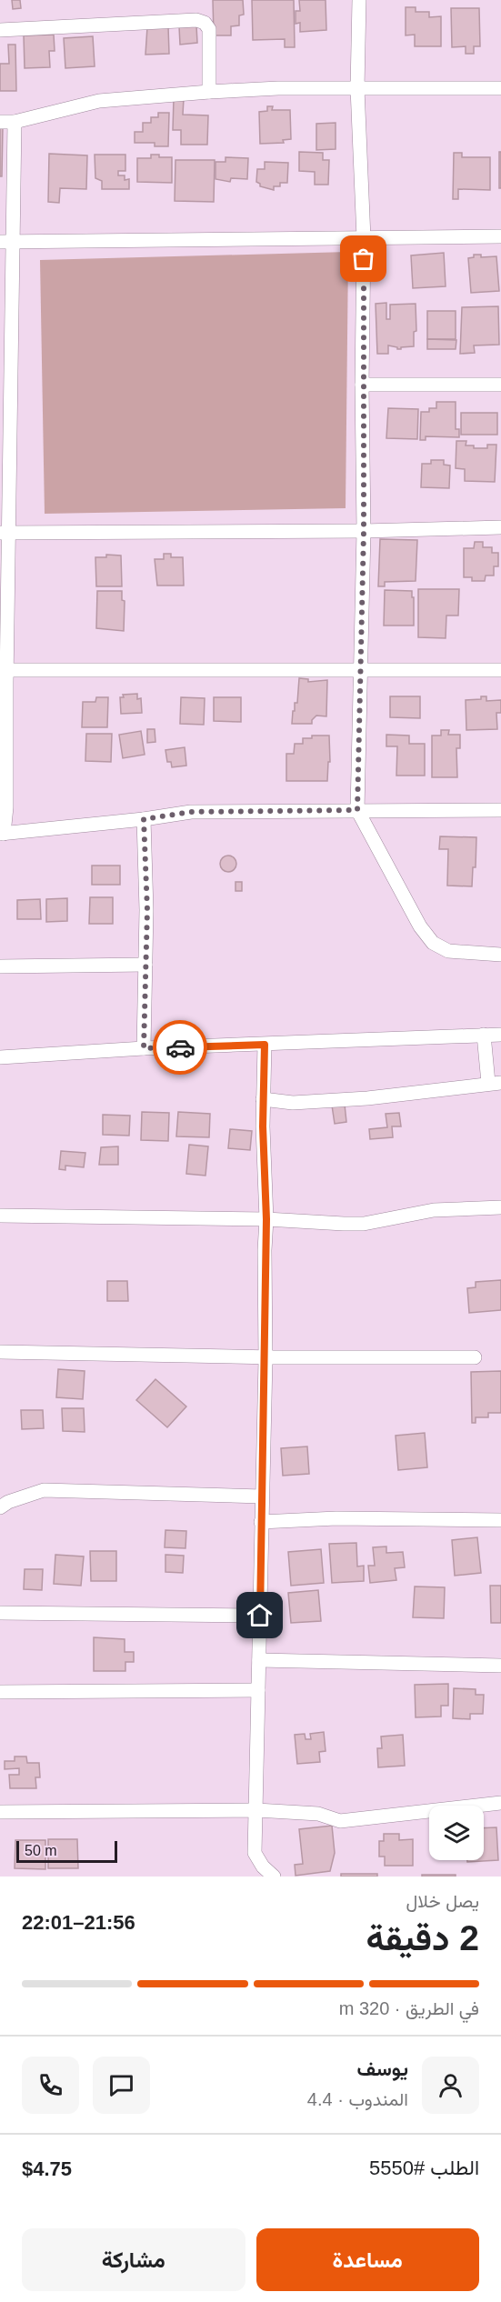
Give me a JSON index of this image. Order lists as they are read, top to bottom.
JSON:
{
  "scale_bar": "50 m",
  "page": {
    "scale": "50 m",
    "heading": ["2 دقيقة", "يصل خلال", "21:56–22:01"],
    "panel": [
      "يوسف",
      "المندوب · 4.4",
      "الطلب #5550",
      "$4.75"
    ],
    "bar": "في الطريق · 320 m",
    "buttons": ["مساعدة", "مشاركة"]
  }
}
